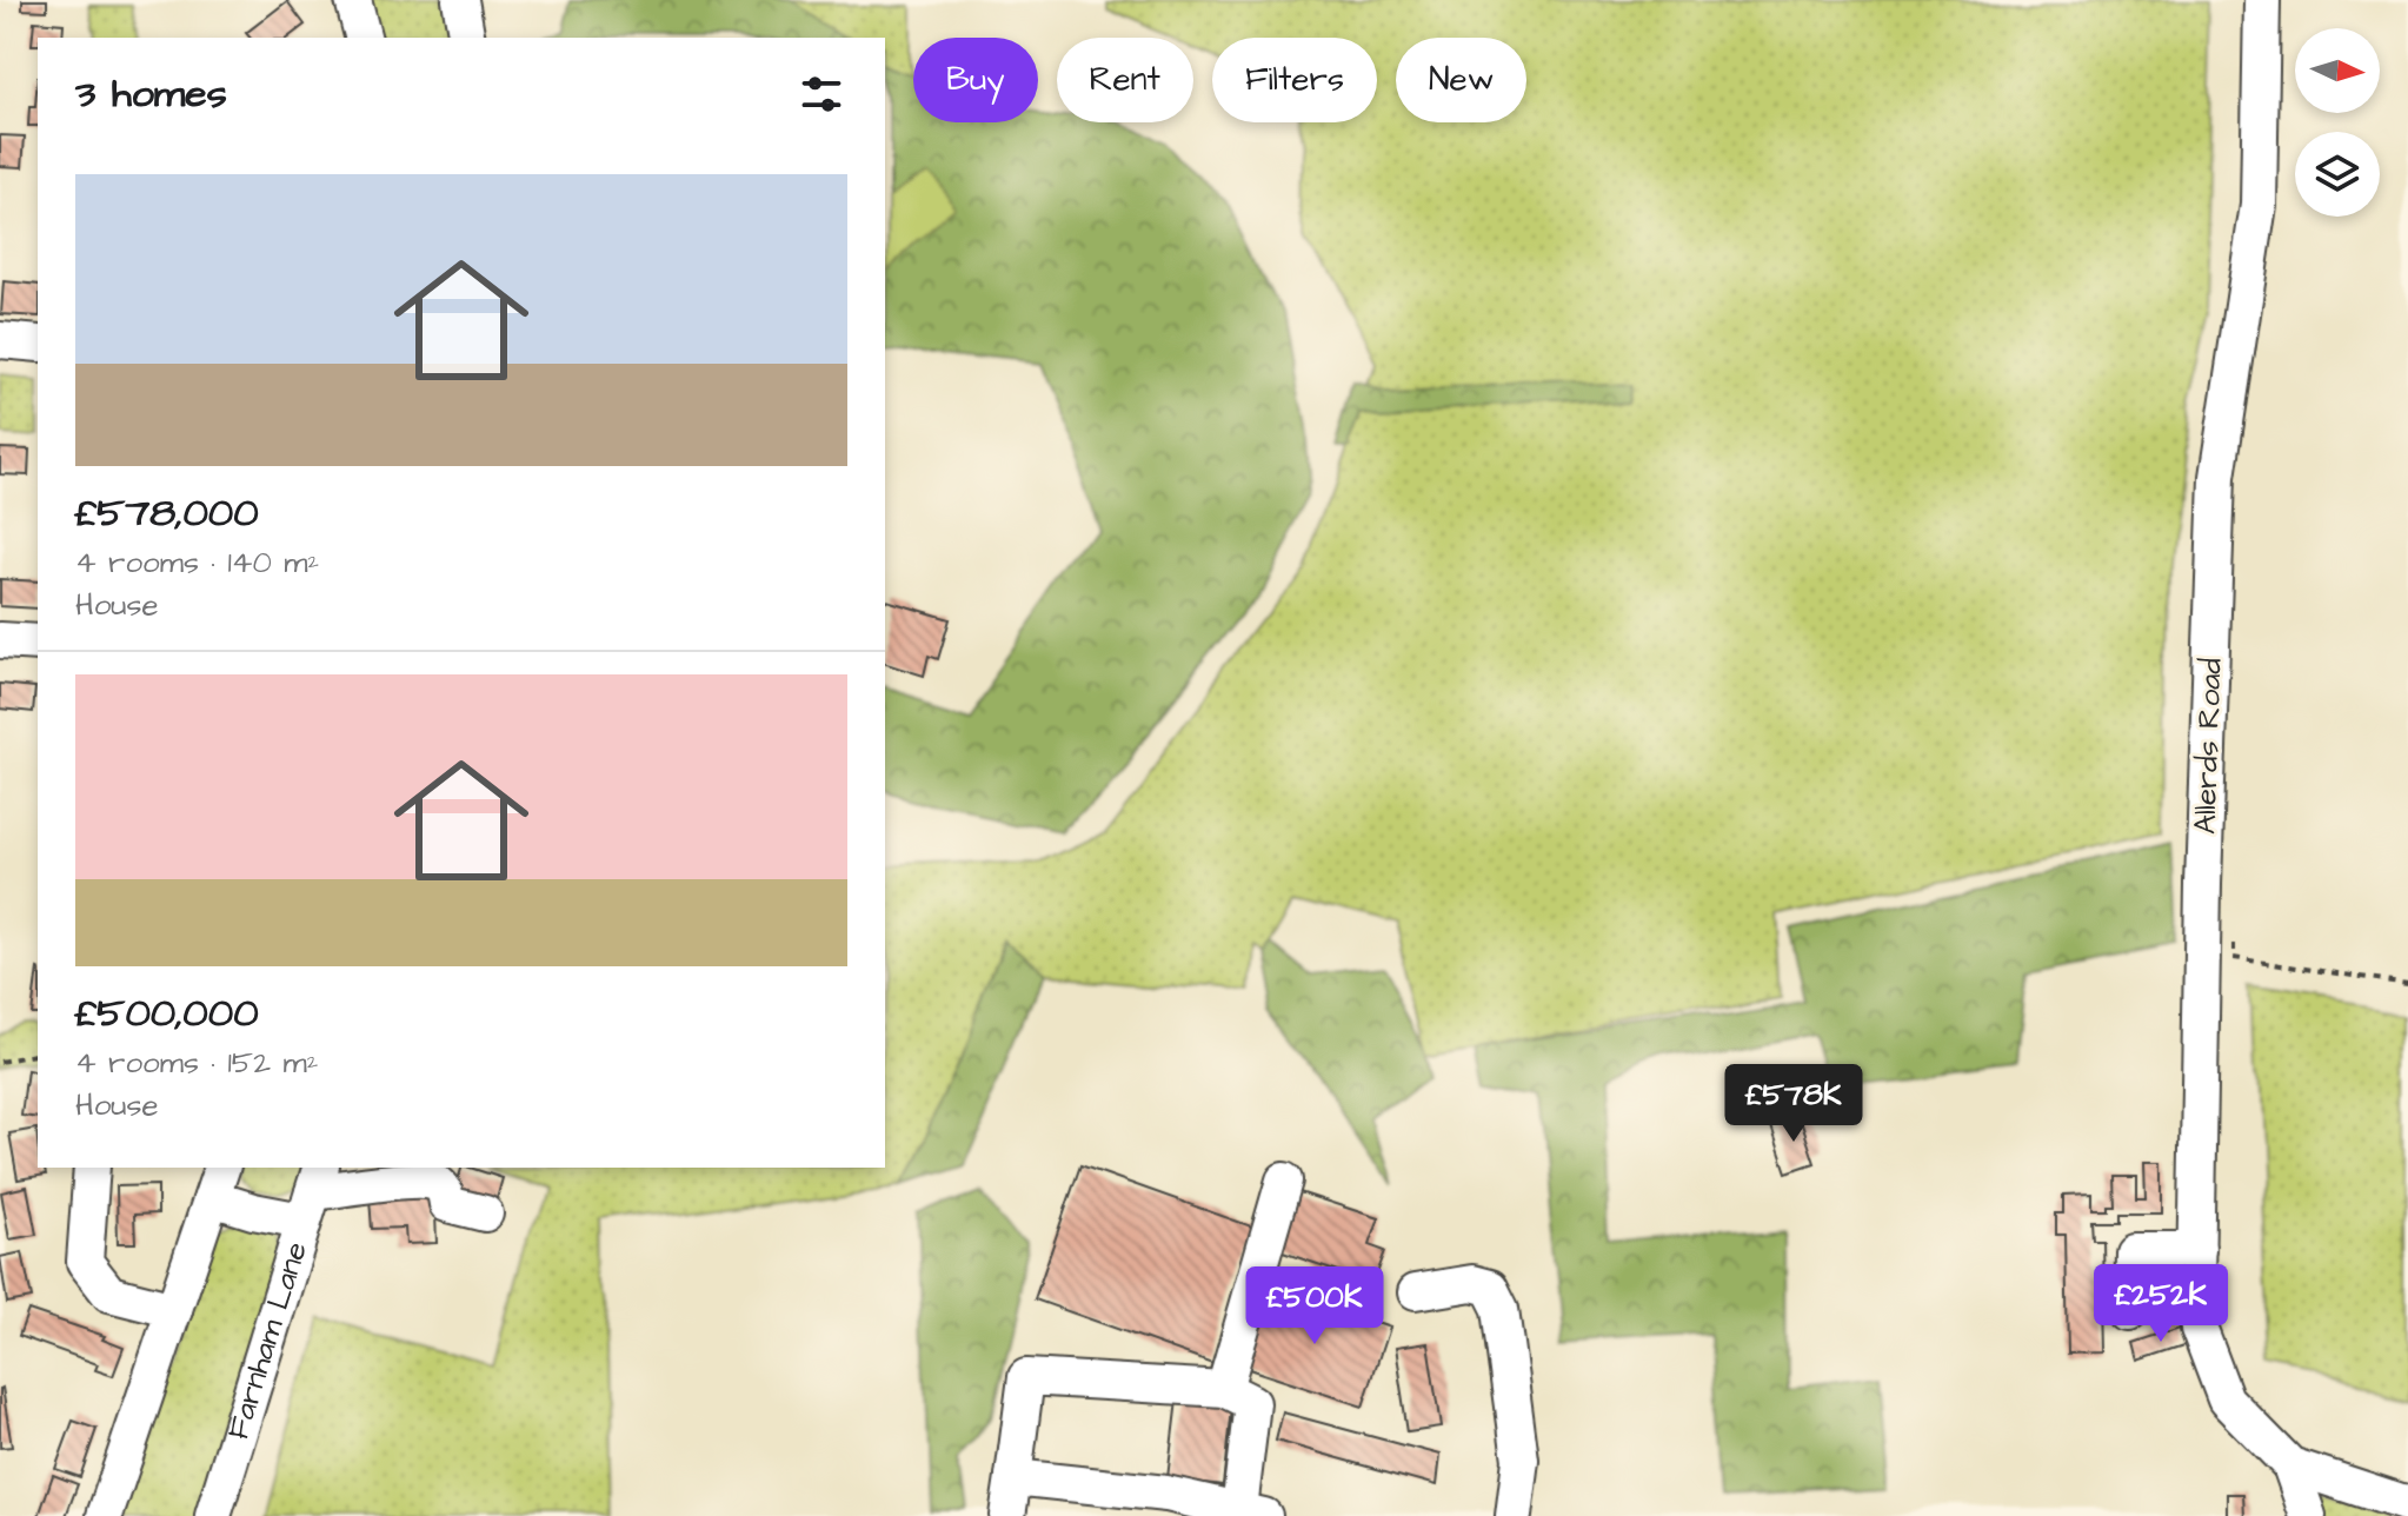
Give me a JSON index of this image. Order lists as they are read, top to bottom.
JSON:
{
  "streets": {
    "street": ["Allerds Road", "Farnham Lane"]
  },
  "north": "right",
  "page": {
    "chip": [
      "Buy",
      "Rent",
      "Filters",
      "New"
    ],
    "heading": "3 homes",
    "list": [
      {
        "name": "£578,000",
        "note": "4 rooms · 140 m² · House"
      },
      {
        "name": "£500,000",
        "note": "4 rooms · 152 m² · House"
      }
    ],
    "price": ["£578K", "£252K", "£500K"]
  }
}
